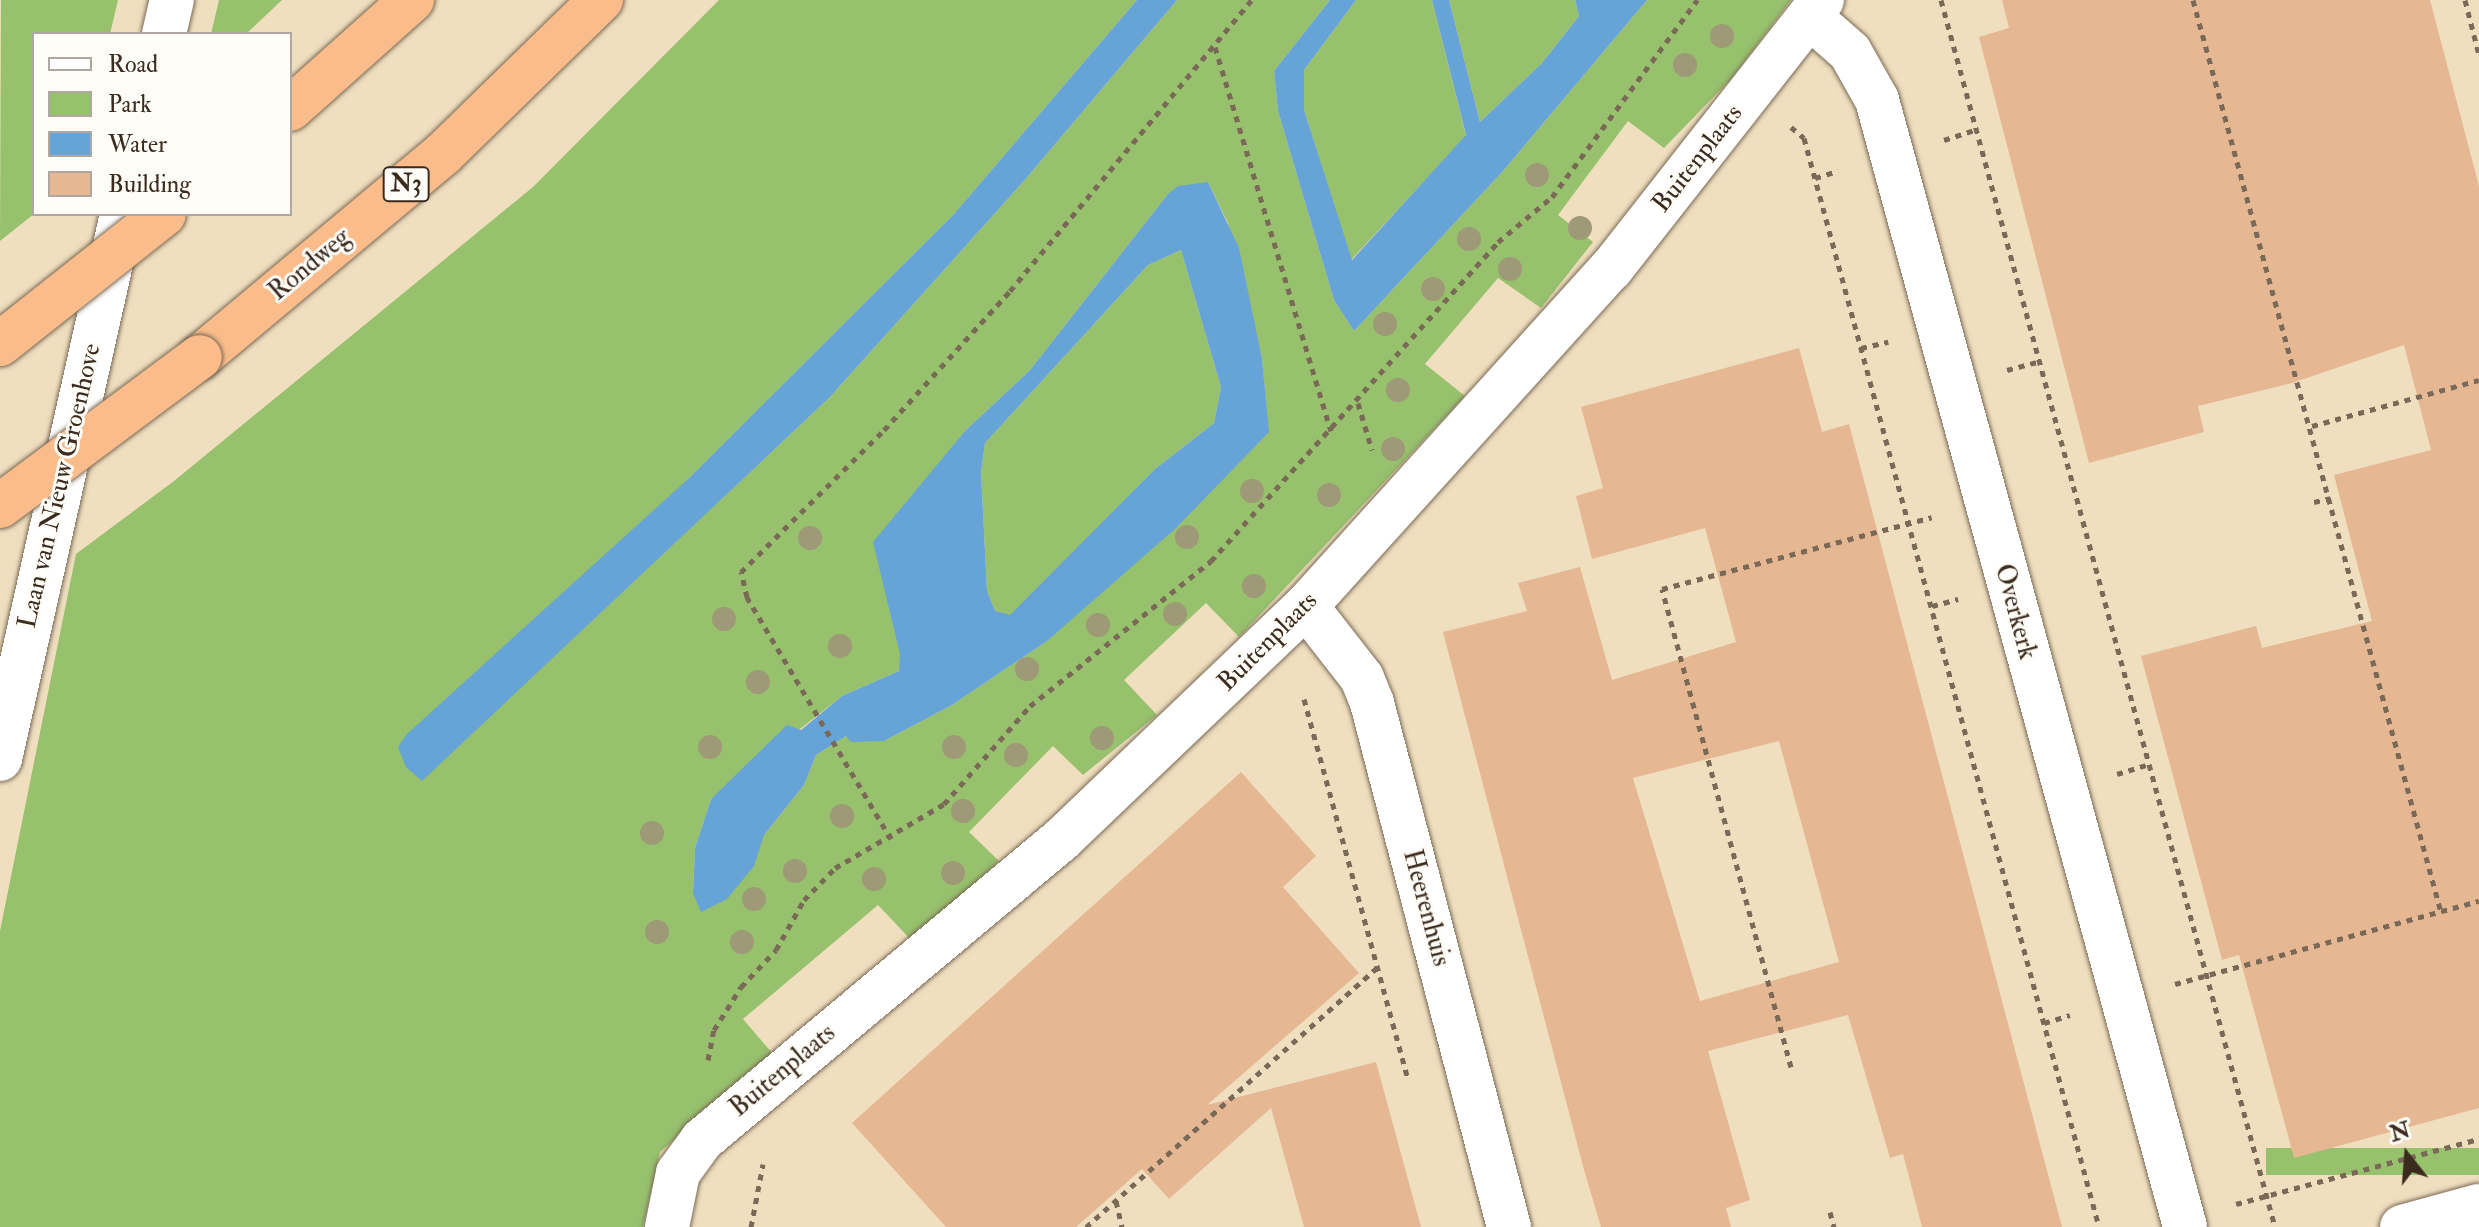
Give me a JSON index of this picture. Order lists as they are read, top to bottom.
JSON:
{
  "streets": {
    "highway": ["N3", "Rondweg"],
    "street": [
      "Buitenplaats",
      "Laan van Nieuw Groenhove",
      "Overkerk",
      "Heerenhuis"
    ]
  },
  "crossings": [
    ["Buitenplaats", "Overkerk"],
    ["Buitenplaats", "Heerenhuis"]
  ],
  "legend": [
    "Road",
    "Park",
    "Water",
    "Building"
  ],
  "north": "top"
}
